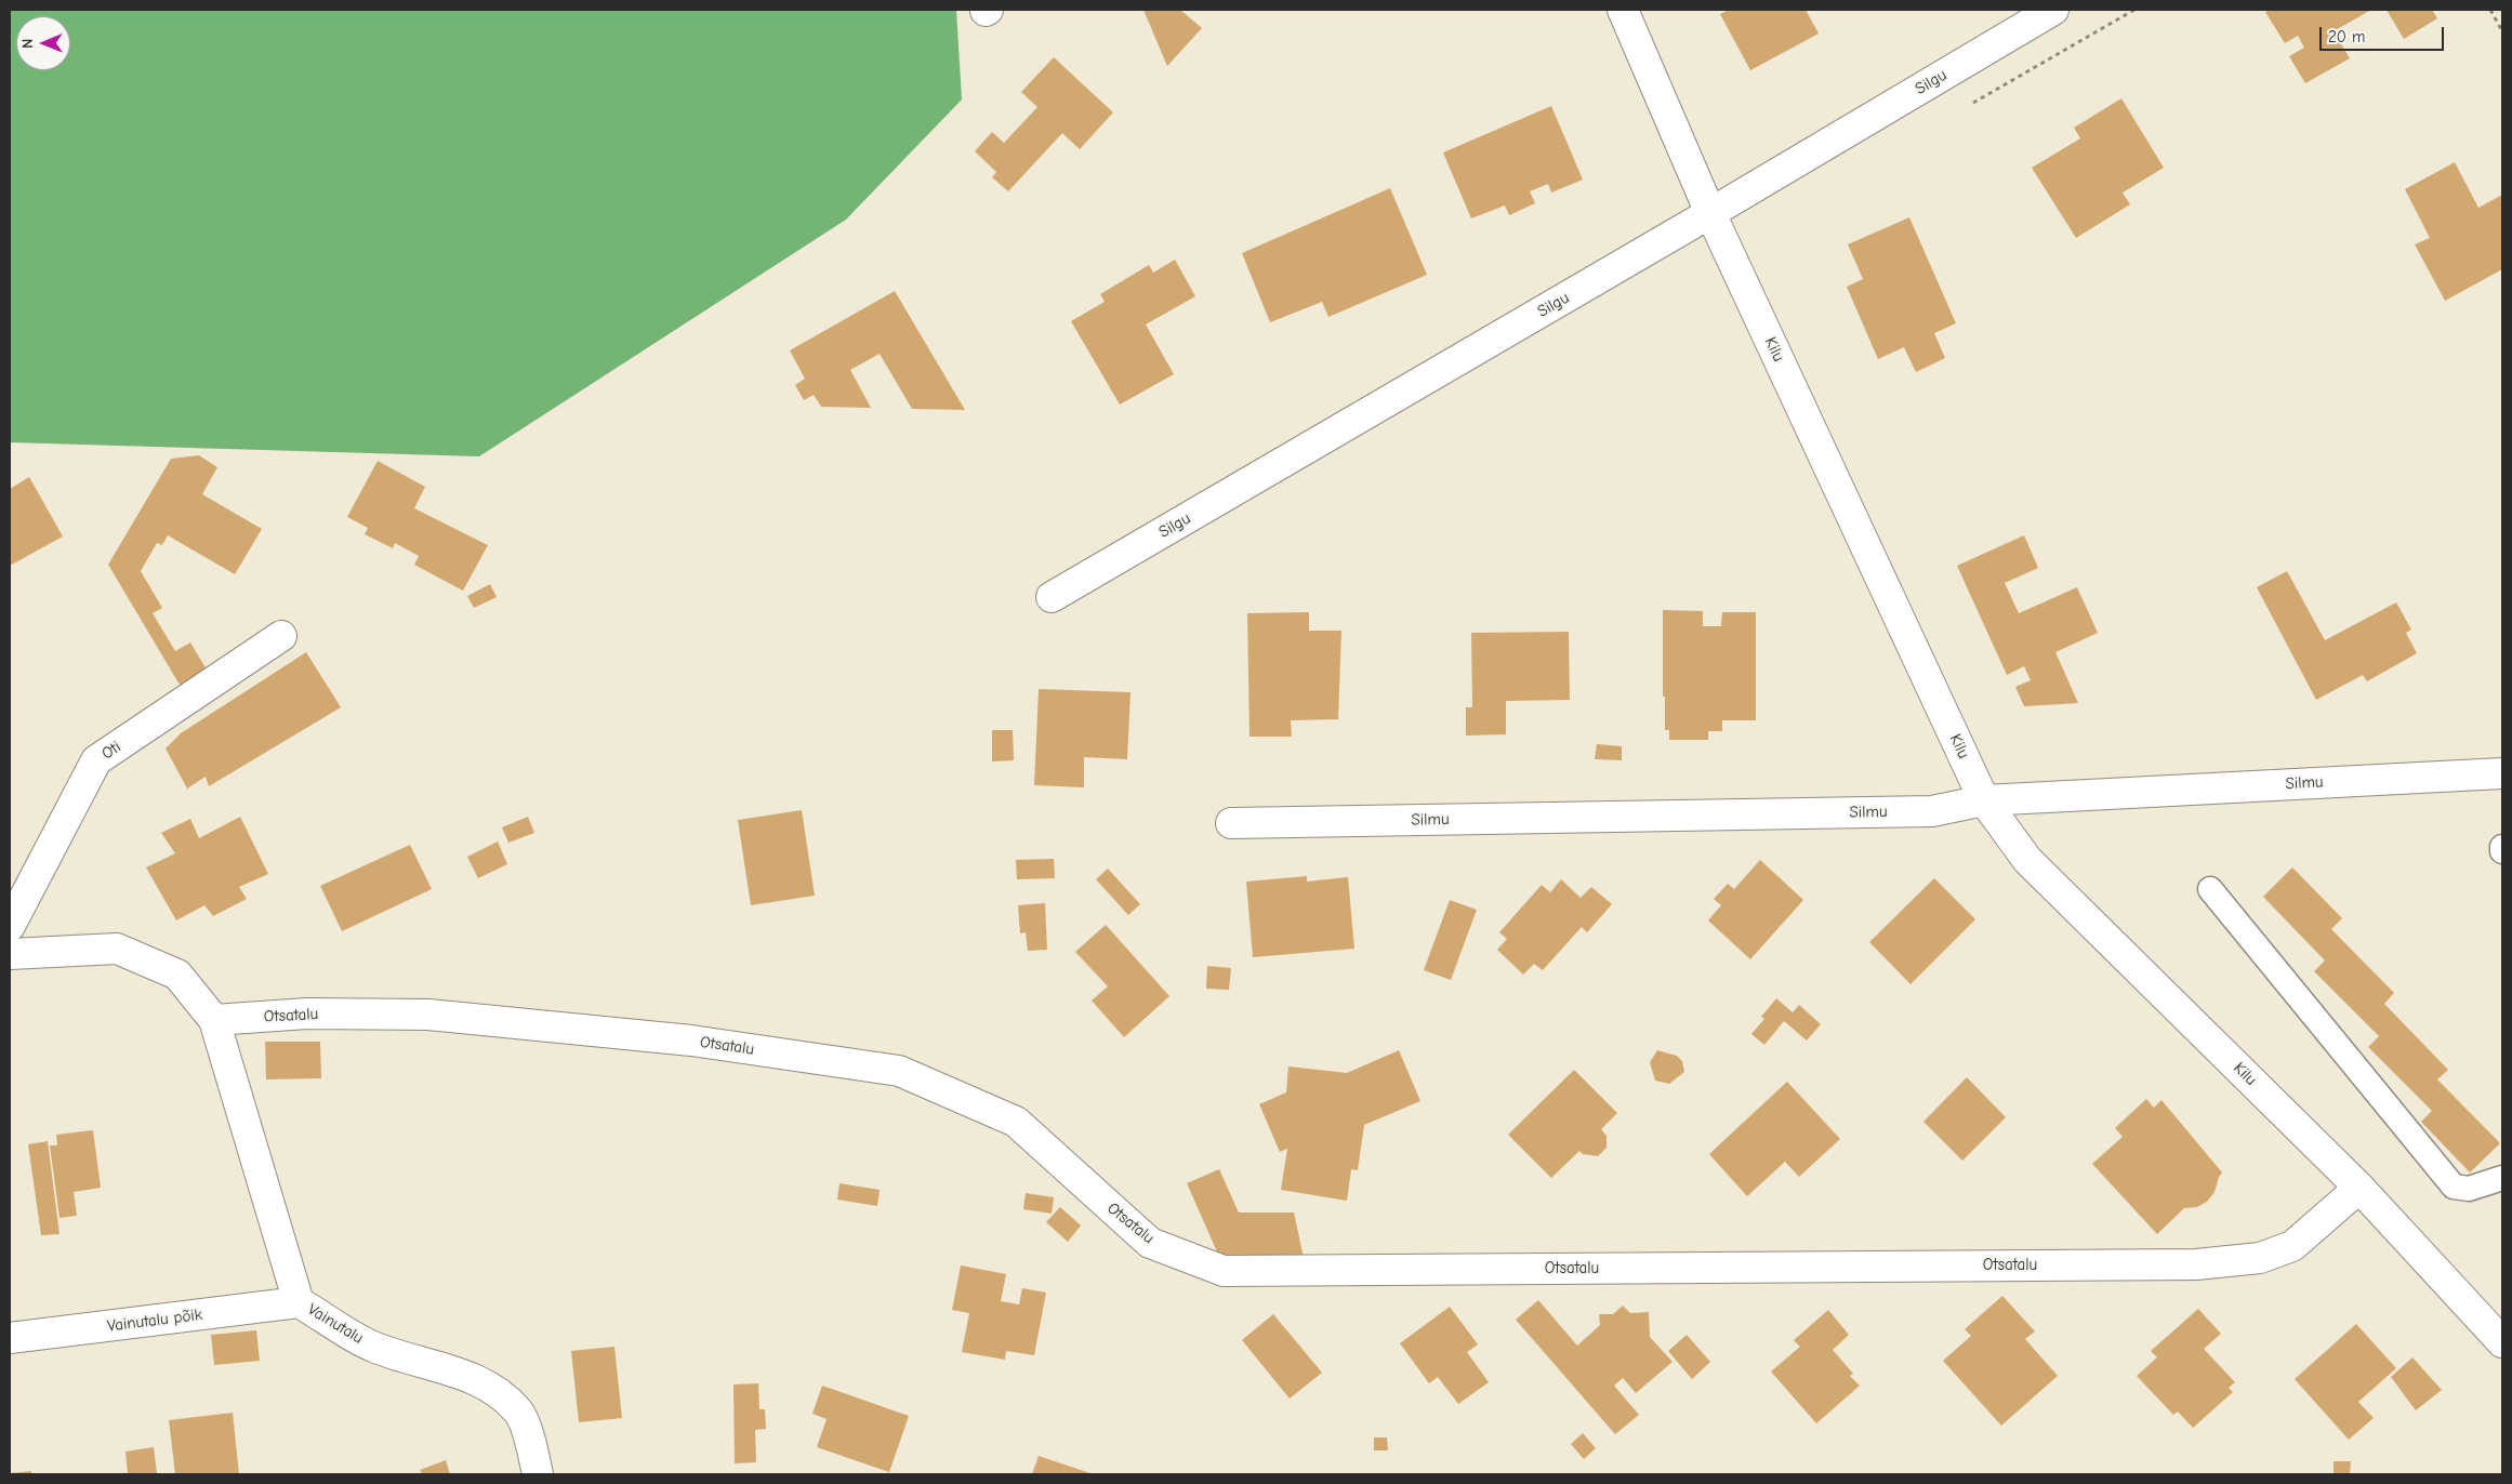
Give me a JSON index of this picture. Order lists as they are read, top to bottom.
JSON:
{
  "streets": {
    "street": [
      "Silgu",
      "Kilu",
      "Oti",
      "Silmu",
      "Otsatalu",
      "Vainutalu põik",
      "Vainutalu"
    ]
  },
  "crossings": [
    ["Silgu", "Kilu"],
    ["Kilu", "Silmu"],
    ["Kilu", "Otsatalu"],
    ["Otsatalu", "Vainutalu"],
    ["Vainutalu põik", "Vainutalu"]
  ],
  "scale_bar": "20 m",
  "north": "left"
}
